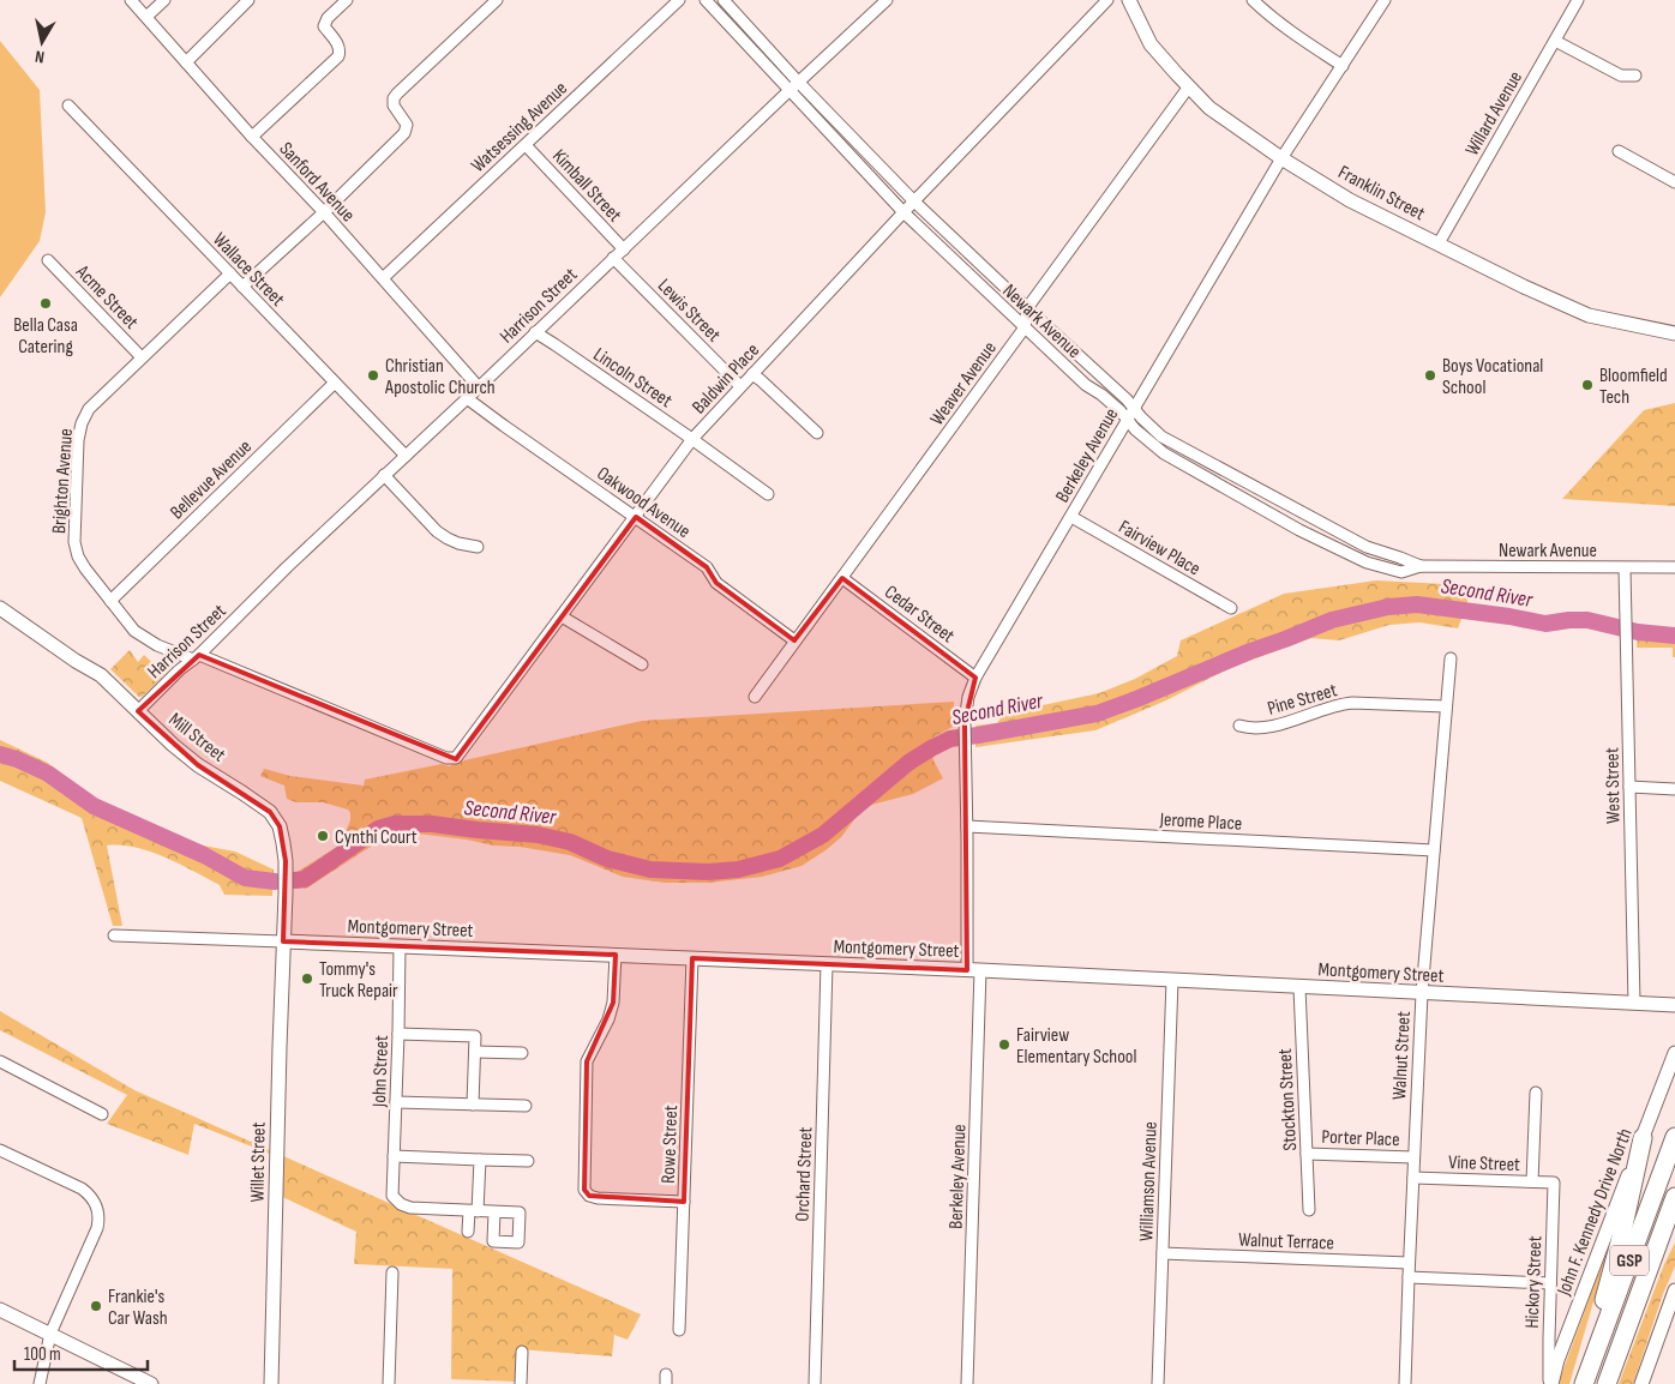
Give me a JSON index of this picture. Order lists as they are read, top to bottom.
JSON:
{
  "streets": {
    "highway": ["GSP"],
    "street": [
      "Willard Avenue",
      "Watsessing Avenue",
      "Sanford Avenue",
      "Kimball Street",
      "Franklin Street",
      "Wallace Street",
      "Acme Street",
      "Harrison Street",
      "Lewis Street",
      "Newark Avenue",
      "Lincoln Street",
      "Baldwin Place",
      "Weaver Avenue",
      "Berkeley Avenue",
      "Bellevue Avenue",
      "Brighton Avenue",
      "Oakwood Avenue",
      "Fairview Place",
      "Cedar Street",
      "Pine Street",
      "Mill Street",
      "West Street",
      "Jerome Place",
      "Montgomery Street",
      "Walnut Street",
      "John Street",
      "Stockton Street",
      "Porter Place",
      "Rowe Street",
      "Willet Street",
      "Vine Street",
      "Orchard Street",
      "Williamson Avenue",
      "John F. Kennedy Drive North",
      "Walnut Terrace",
      "Hickory Street"
    ]
  },
  "crossings": [
    ["Willard Avenue", "Franklin Street"],
    ["Watsessing Avenue", "Sanford Avenue"],
    ["Watsessing Avenue", "Kimball Street"],
    ["Sanford Avenue", "Harrison Street"],
    ["Kimball Street", "Harrison Street"],
    ["Franklin Street", "Weaver Avenue"],
    ["Franklin Street", "Berkeley Avenue"],
    ["Wallace Street", "Harrison Street"],
    ["Wallace Street", "Bellevue Avenue"],
    ["Wallace Street", "Brighton Avenue"],
    ["Acme Street", "Brighton Avenue"],
    ["Harrison Street", "Lewis Street"],
    ["Harrison Street", "Newark Avenue"],
    ["Harrison Street", "Lincoln Street"],
    ["Harrison Street", "Brighton Avenue"],
    ["Harrison Street", "Oakwood Avenue"],
    ["Harrison Street", "Mill Street"],
    ["Lewis Street", "Baldwin Place"],
    ["Newark Avenue", "Baldwin Place"],
    ["Newark Avenue", "Weaver Avenue"],
    ["Newark Avenue", "Berkeley Avenue"],
    ["Newark Avenue", "West Street"],
    ["Lincoln Street", "Baldwin Place"],
    ["Baldwin Place", "Brighton Avenue"],
    ["Baldwin Place", "Oakwood Avenue"],
    ["Weaver Avenue", "Oakwood Avenue"],
    ["Weaver Avenue", "Cedar Street"],
    ["Berkeley Avenue", "Fairview Place"],
    ["Berkeley Avenue", "Cedar Street"],
    ["Berkeley Avenue", "Jerome Place"],
    ["Berkeley Avenue", "Montgomery Street"],
    ["Bellevue Avenue", "Brighton Avenue"],
    ["Pine Street", "Walnut Street"],
    ["Mill Street", "Montgomery Street"],
    ["Mill Street", "Willet Street"],
    ["West Street", "Montgomery Street"],
    ["Jerome Place", "Walnut Street"],
    ["Montgomery Street", "Walnut Street"],
    ["Montgomery Street", "John Street"],
    ["Montgomery Street", "Stockton Street"],
    ["Montgomery Street", "Rowe Street"],
    ["Montgomery Street", "Willet Street"],
    ["Montgomery Street", "Orchard Street"],
    ["Montgomery Street", "Williamson Avenue"],
    ["Walnut Street", "Porter Place"],
    ["Walnut Street", "Vine Street"],
    ["Walnut Street", "Walnut Terrace"],
    ["Stockton Street", "Porter Place"],
    ["Vine Street", "Hickory Street"],
    ["Williamson Avenue", "Walnut Terrace"],
    ["John F. Kennedy Drive North", "Hickory Street"]
  ],
  "water": ["Second River"],
  "places": [
    "Bella Casa Catering",
    "Christian Apostolic Church",
    "Boys Vocational School",
    "Bloomfield Tech",
    "Cynthi Court",
    "Tommy's Truck Repair",
    "Fairview Elementary School",
    "Frankie's Car Wash"
  ],
  "scale_bar": "100 m",
  "north": "bottom"
}
